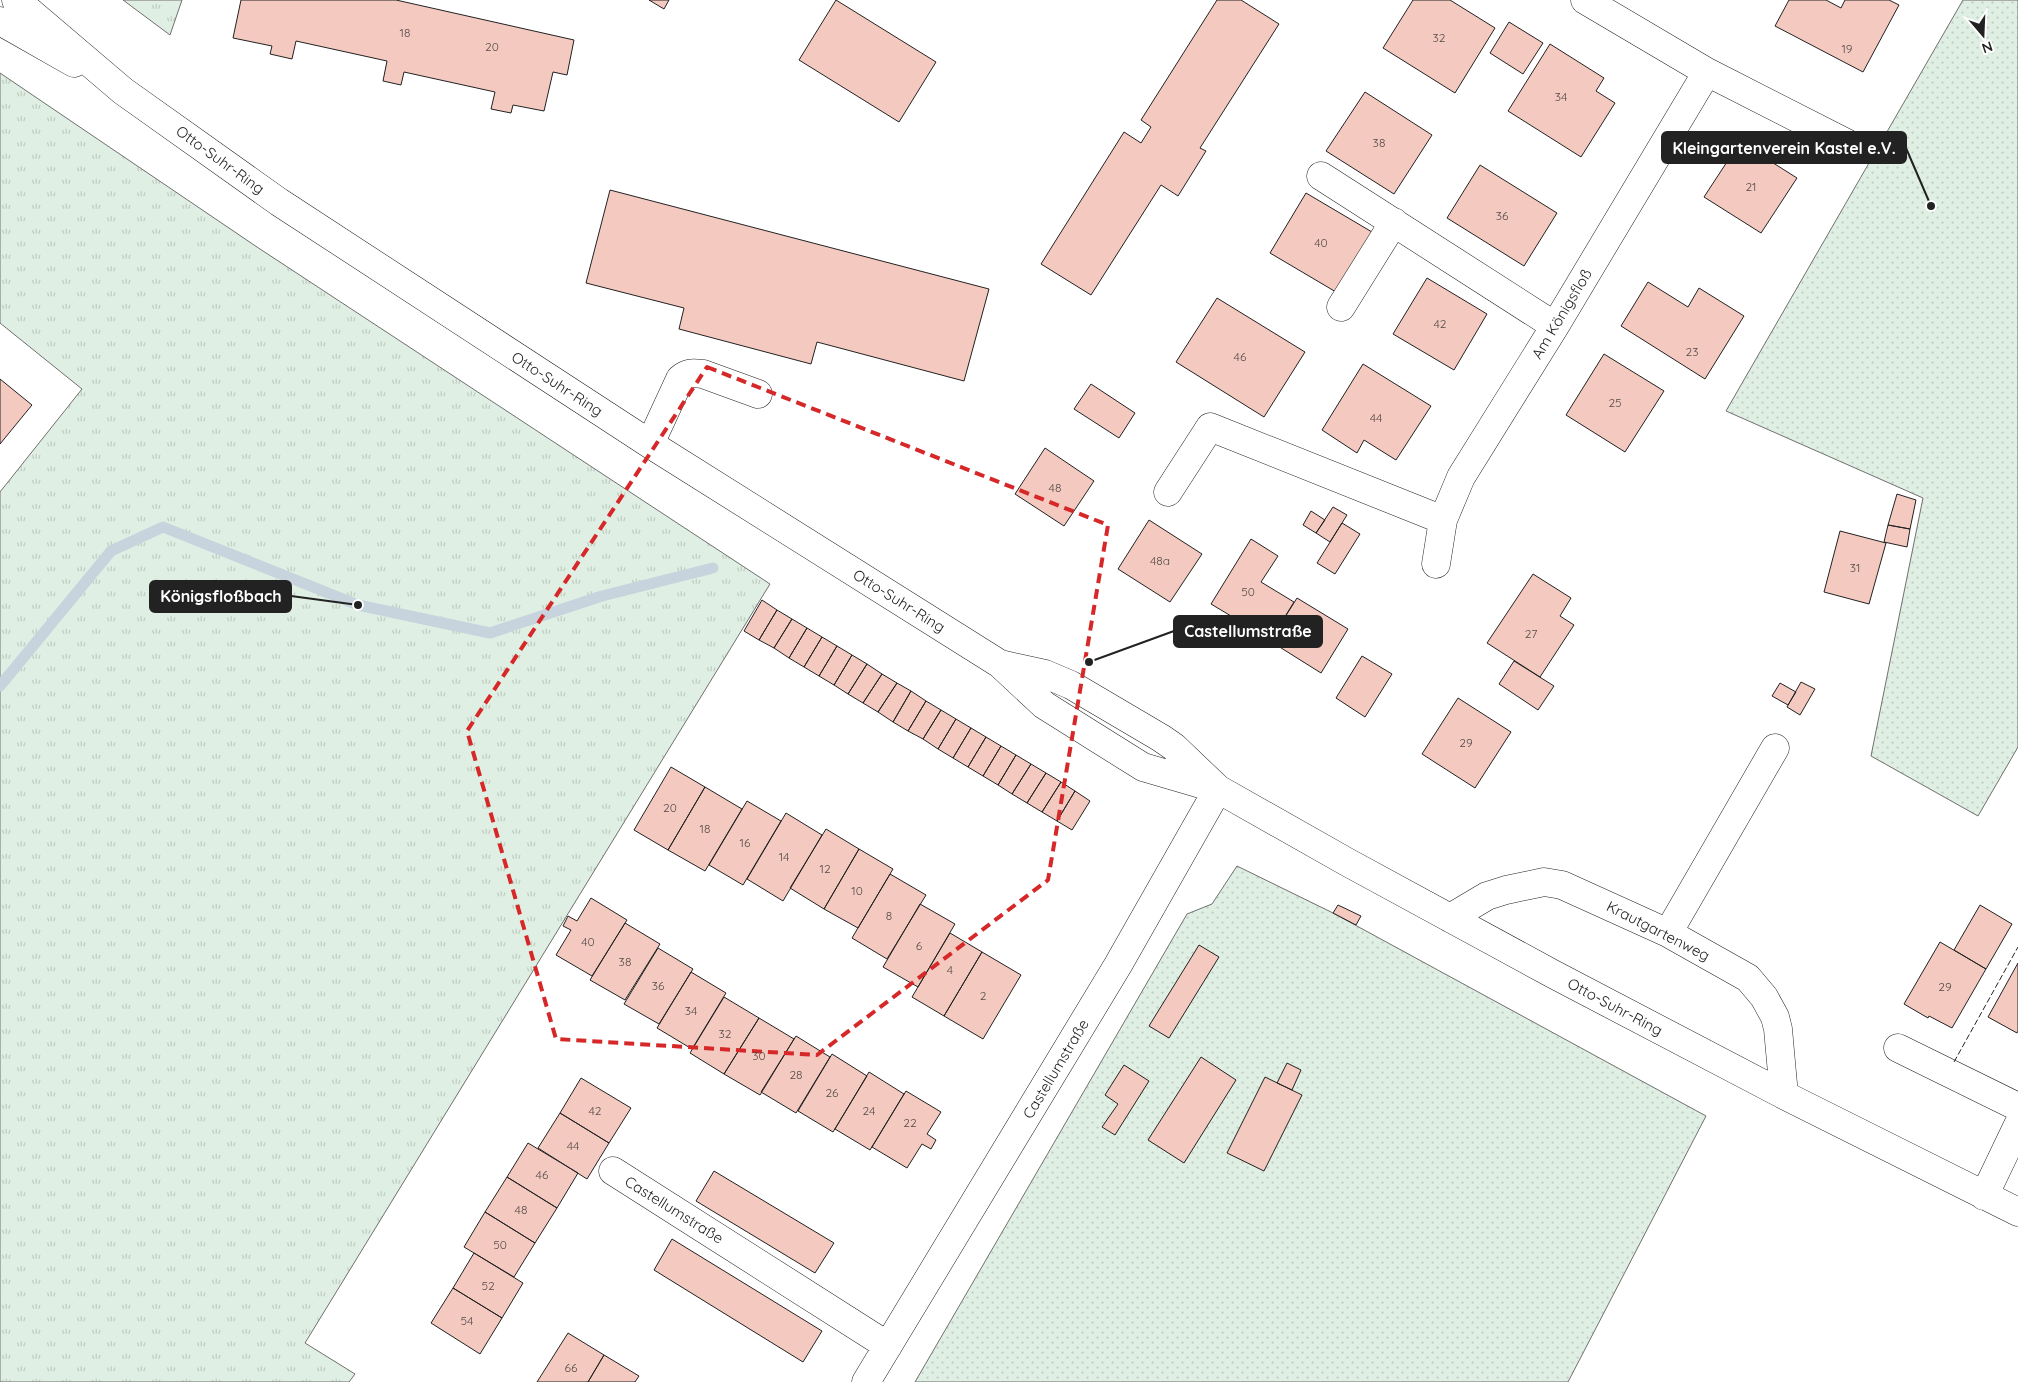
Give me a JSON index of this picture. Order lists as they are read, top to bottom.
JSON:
{
  "streets": {
    "street": [
      "Otto-Suhr-Ring",
      "Am Königsfloß",
      "Krautgartenweg",
      "Castellumstraße"
    ]
  },
  "crossings": [
    ["Otto-Suhr-Ring", "Krautgartenweg"],
    ["Otto-Suhr-Ring", "Castellumstraße"]
  ],
  "places": ["Kleingartenverein Kastel e.V.", "Königsfloßbach", "Castellumstraße"],
  "house_numbers": [
    "18",
    "32",
    "20",
    "19",
    "34",
    "38",
    "21",
    "36",
    "40",
    "42",
    "23",
    "46",
    "25",
    "44",
    "48",
    "48a",
    "31",
    "50",
    "27",
    "29",
    "20",
    "18",
    "16",
    "14",
    "12",
    "10",
    "8",
    "40",
    "6",
    "38",
    "4",
    "36",
    "29",
    "2",
    "34",
    "32",
    "30",
    "28",
    "26",
    "42",
    "24",
    "22",
    "44",
    "46",
    "48",
    "50",
    "52",
    "54",
    "66"
  ],
  "north": "bottom"
}
